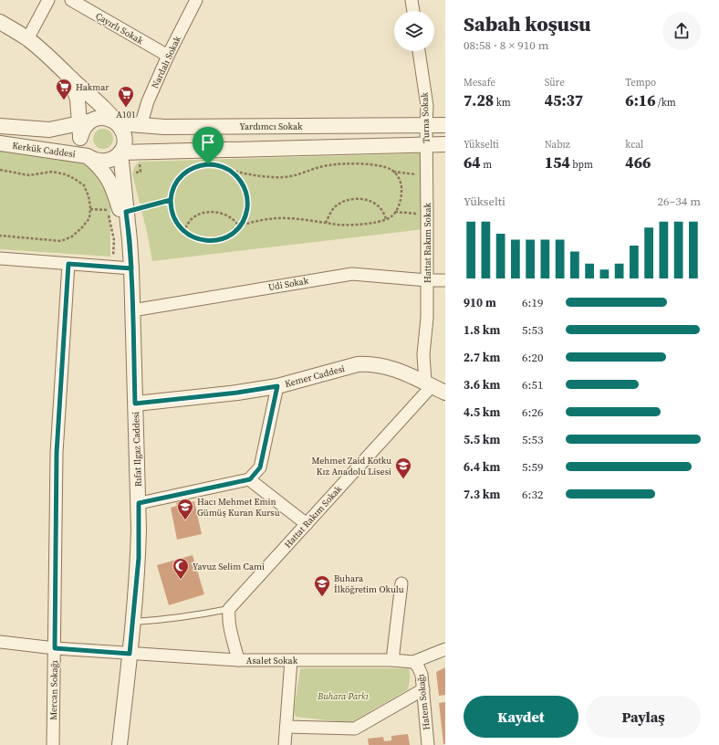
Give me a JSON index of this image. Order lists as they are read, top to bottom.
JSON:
{
  "streets": {
    "street": [
      "Çayırlı Sokak",
      "Nardalı Sokak",
      "Turna Sokak",
      "Yardımcı Sokak",
      "Kerkük Caddesi",
      "Hattat Rakım Sokak",
      "Udi Sokak",
      "Kemer Caddesi",
      "Rıfat Ilgaz Caddesi",
      "Asalet Sokak",
      "Mercan Sokağı",
      "Hatem Sokağı"
    ]
  },
  "crossings": [
    ["Çayırlı Sokak", "Nardalı Sokak"],
    ["Nardalı Sokak", "Yardımcı Sokak"],
    ["Turna Sokak", "Yardımcı Sokak"],
    ["Turna Sokak", "Hattat Rakım Sokak"],
    ["Yardımcı Sokak", "Kerkük Caddesi"],
    ["Yardımcı Sokak", "Rıfat Ilgaz Caddesi"],
    ["Kerkük Caddesi", "Rıfat Ilgaz Caddesi"],
    ["Hattat Rakım Sokak", "Udi Sokak"],
    ["Hattat Rakım Sokak", "Kemer Caddesi"],
    ["Udi Sokak", "Rıfat Ilgaz Caddesi"],
    ["Kemer Caddesi", "Rıfat Ilgaz Caddesi"],
    ["Rıfat Ilgaz Caddesi", "Asalet Sokak"],
    ["Asalet Sokak", "Mercan Sokağı"],
    ["Asalet Sokak", "Hatem Sokağı"]
  ],
  "parks": ["Buhara Parkı"],
  "places": {
    "supermarket": ["Hakmar", "A101"],
    "school or university": ["Mehmet Zaid Kotku Kız Anadolu Lisesi", "Hacı Mehmet Emin Gümüş Kuran Kursu", "Buhara İlköğretim Okulu"],
    "mosque": ["Yavuz Selim Cami"]
  },
  "page": {
    "heading": ["Sabah koşusu", "08:58 · 8 × 910 m"],
    "stats": [
      ["Mesafe", "7.28 km"],
      ["Süre", "45:37"],
      ["Tempo", "6:16 /km"],
      ["Yükselti", "64 m"],
      ["Nabız", "154 bpm"],
      ["kcal", "466"]
    ],
    "chart": ["Yükselti", "26–34 m"],
    "list": [
      {
        "name": "910 m",
        "note": "6:19"
      },
      {
        "name": "1.8 km",
        "note": "5:53"
      },
      {
        "name": "2.7 km",
        "note": "6:20"
      },
      {
        "name": "3.6 km",
        "note": "6:51"
      },
      {
        "name": "4.5 km",
        "note": "6:26"
      },
      {
        "name": "5.5 km",
        "note": "5:53"
      },
      {
        "name": "6.4 km",
        "note": "5:59"
      },
      {
        "name": "7.3 km",
        "note": "6:32"
      }
    ],
    "buttons": ["Kaydet", "Paylaş"]
  }
}
